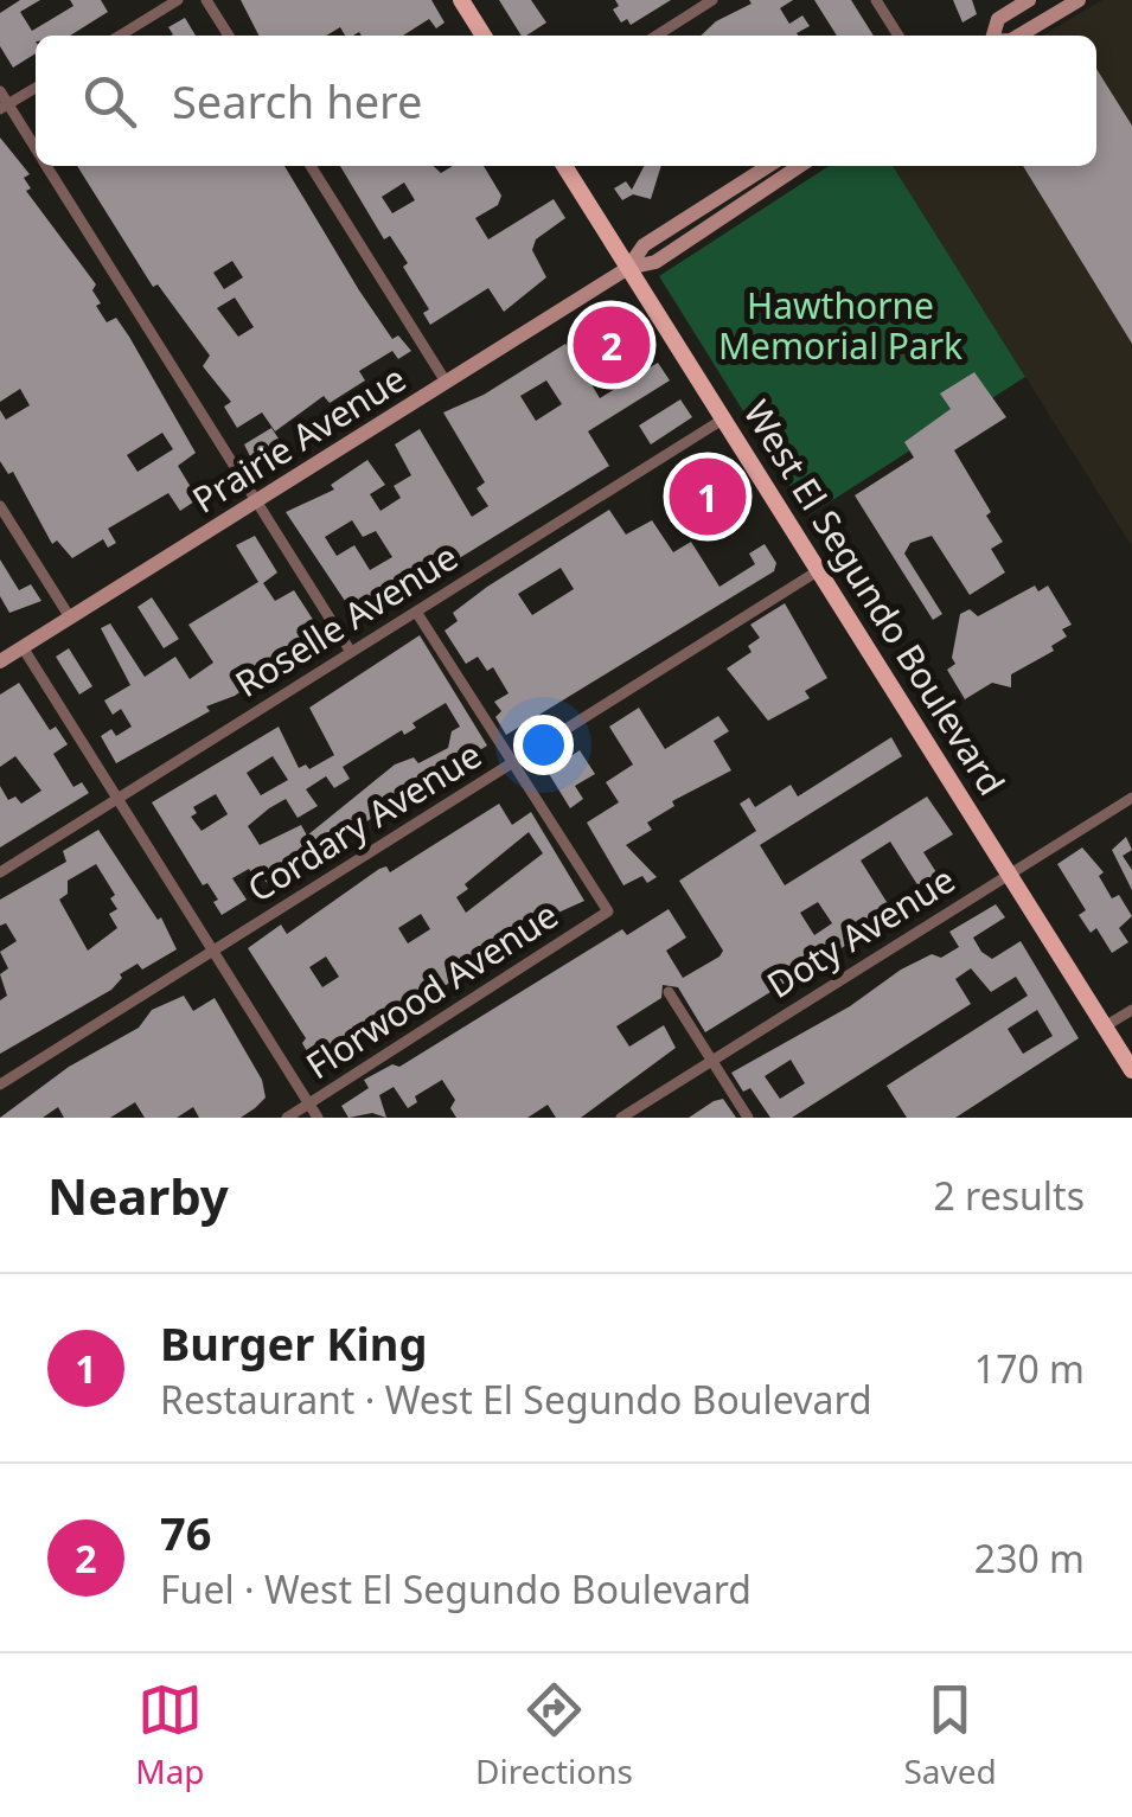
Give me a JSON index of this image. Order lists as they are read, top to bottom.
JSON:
{
  "streets": {
    "main road": ["Prairie Avenue", "West El Segundo Boulevard"],
    "street": [
      "Roselle Avenue",
      "Cordary Avenue",
      "Doty Avenue",
      "Florwood Avenue"
    ]
  },
  "crossings": [
    ["Prairie Avenue", "West El Segundo Boulevard"],
    ["West El Segundo Boulevard", "Roselle Avenue"],
    ["West El Segundo Boulevard", "Cordary Avenue"],
    ["West El Segundo Boulevard", "Doty Avenue"],
    ["Cordary Avenue", "Florwood Avenue"]
  ],
  "parks": ["Hawthorne Memorial Park"],
  "page": {
    "search": "Search here",
    "pins": ["2", "1"],
    "heading": ["Nearby", "2 results"],
    "list": [
      {
        "mark": "1",
        "name": "Burger King",
        "note": "Restaurant · West El Segundo Boulevard",
        "value": "170 m"
      },
      {
        "mark": "2",
        "name": "76",
        "note": "Fuel · West El Segundo Boulevard",
        "value": "230 m"
      }
    ],
    "nav": ["Map", "Directions", "Saved"]
  }
}
